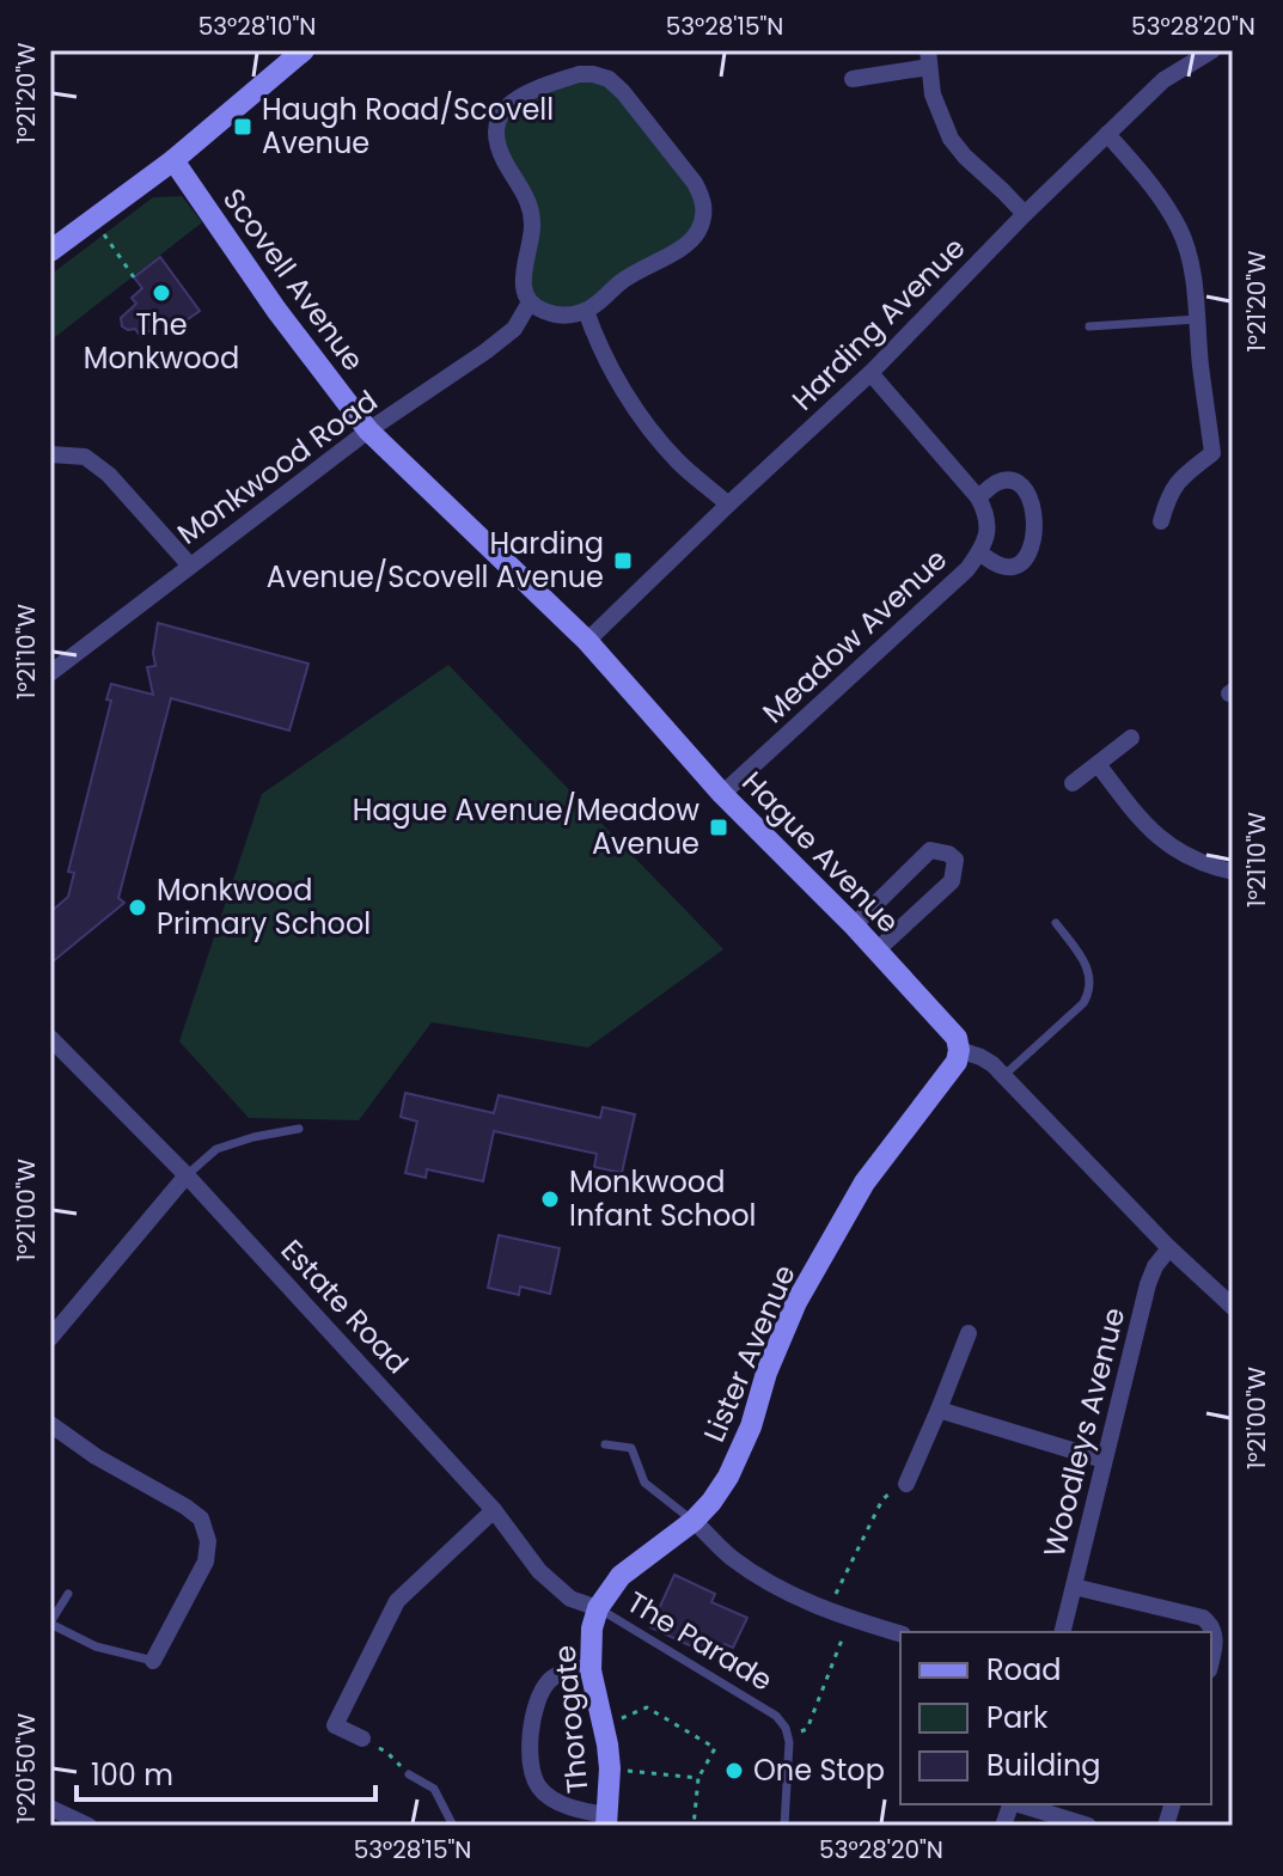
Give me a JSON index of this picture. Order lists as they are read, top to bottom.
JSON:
{
  "streets": {
    "street": [
      "Scovell Avenue",
      "Harding Avenue",
      "Monkwood Road",
      "Meadow Avenue",
      "Hague Avenue",
      "Estate Road",
      "Lister Avenue",
      "Woodleys Avenue",
      "Thorogate"
    ],
    "lane": ["The Parade"]
  },
  "crossings": [
    ["Scovell Avenue", "Monkwood Road"],
    ["Scovell Avenue", "Hague Avenue"],
    ["Harding Avenue", "Hague Avenue"],
    ["Monkwood Road", "Hague Avenue"],
    ["Meadow Avenue", "Hague Avenue"],
    ["Hague Avenue", "Lister Avenue"],
    ["Hague Avenue", "Woodleys Avenue"],
    ["Estate Road", "Lister Avenue"],
    ["Estate Road", "The Parade"],
    ["Estate Road", "Thorogate"],
    ["Lister Avenue", "The Parade"],
    ["Lister Avenue", "Thorogate"],
    ["The Parade", "Thorogate"]
  ],
  "places": {
    "transit": ["Haugh Road/Scovell Avenue", "Harding Avenue/Scovell Avenue", "Hague Avenue/Meadow Avenue"],
    "other": [
      "The Monkwood",
      "Monkwood Primary School",
      "Monkwood Infant School",
      "One Stop"
    ]
  },
  "legend": ["Road", "Park", "Building"],
  "scale_bar": "100 m",
  "coordinates": [
    "53°28'10\"N",
    "53°28'15\"N",
    "53°28'20\"N",
    "1°21'20\"W",
    "1°21'10\"W",
    "1°21'00\"W",
    "1°20'50\"W"
  ]
}
